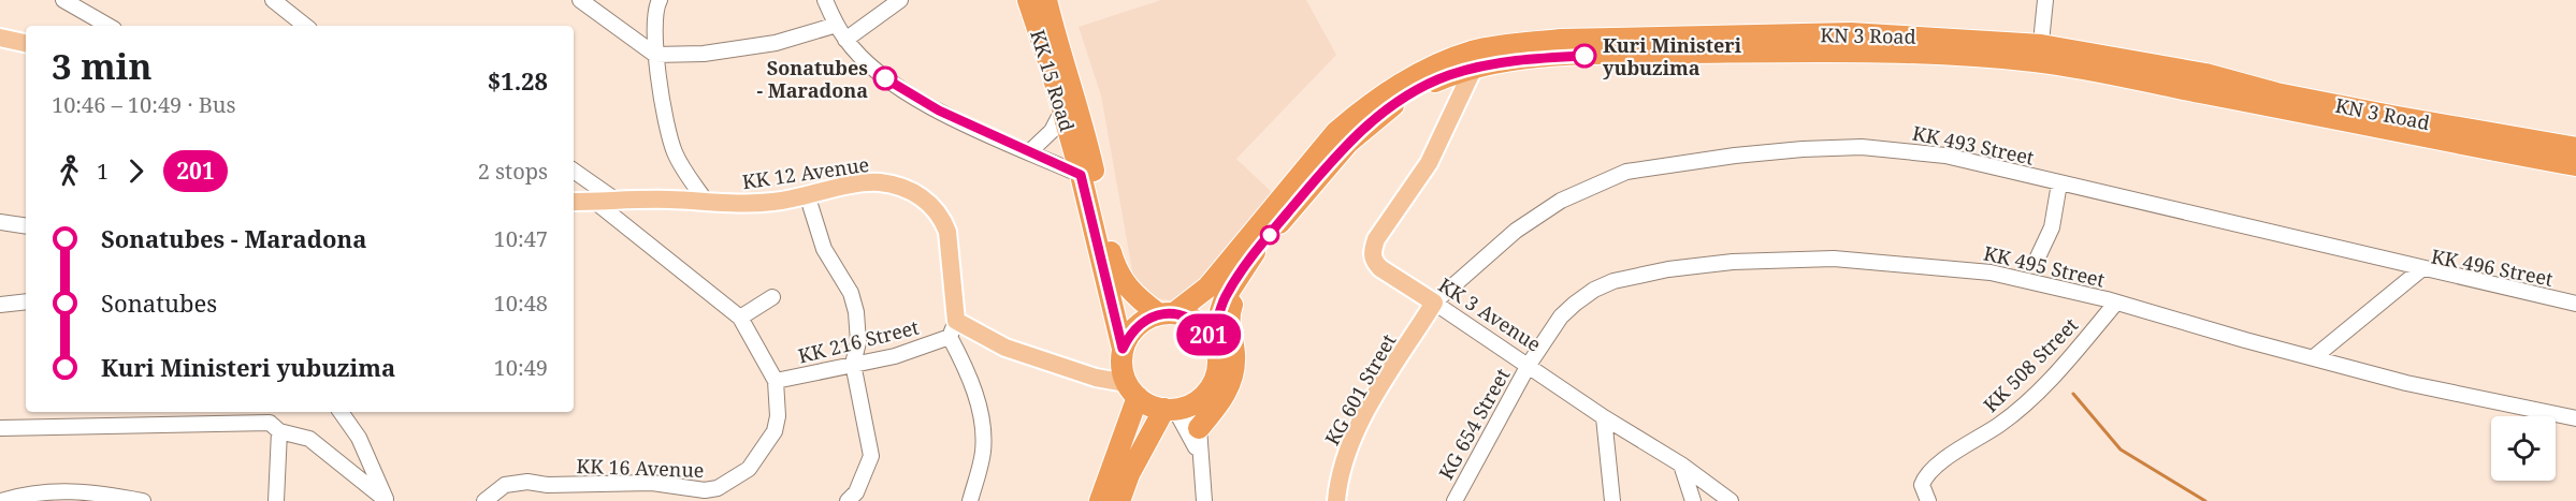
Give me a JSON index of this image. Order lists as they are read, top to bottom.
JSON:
{
  "streets": {
    "highway": ["KN 3 Road", "KK 15 Road"],
    "main road": ["KK 12 Avenue", "KK 3 Avenue", "KG 601 Street"],
    "street": [
      "KK 493 Street",
      "KK 495 Street",
      "KK 496 Street",
      "KK 216 Street",
      "KK 508 Street",
      "KG 654 Street",
      "KK 16 Avenue"
    ]
  },
  "crossings": [
    ["KN 3 Road", "KK 3 Avenue"],
    ["KK 493 Street", "KK 496 Street"],
    ["KK 493 Street", "KK 3 Avenue"],
    ["KK 493 Street", "KG 601 Street"],
    ["KK 12 Avenue", "KK 216 Street"],
    ["KK 12 Avenue", "KK 16 Avenue"],
    ["KK 495 Street", "KK 496 Street"],
    ["KK 495 Street", "KK 3 Avenue"],
    ["KK 495 Street", "KK 508 Street"],
    ["KK 495 Street", "KG 654 Street"],
    ["KK 3 Avenue", "KG 601 Street"],
    ["KK 3 Avenue", "KG 654 Street"],
    ["KK 216 Street", "KK 16 Avenue"]
  ],
  "places": ["Kuri Ministeri yubuzima", "Sonatubes - Maradona"],
  "lines": ["bus line 201"],
  "page": {
    "on_map": "201",
    "heading": ["3 min", "10:46 – 10:49 · Bus", "$1.28"],
    "legs": ["1", "201", "2 stops"],
    "list": [
      {
        "name": "Sonatubes - Maradona",
        "value": "10:47"
      },
      {
        "name": "Sonatubes",
        "value": "10:48"
      },
      {
        "name": "Kuri Ministeri yubuzima",
        "value": "10:49"
      }
    ]
  }
}
